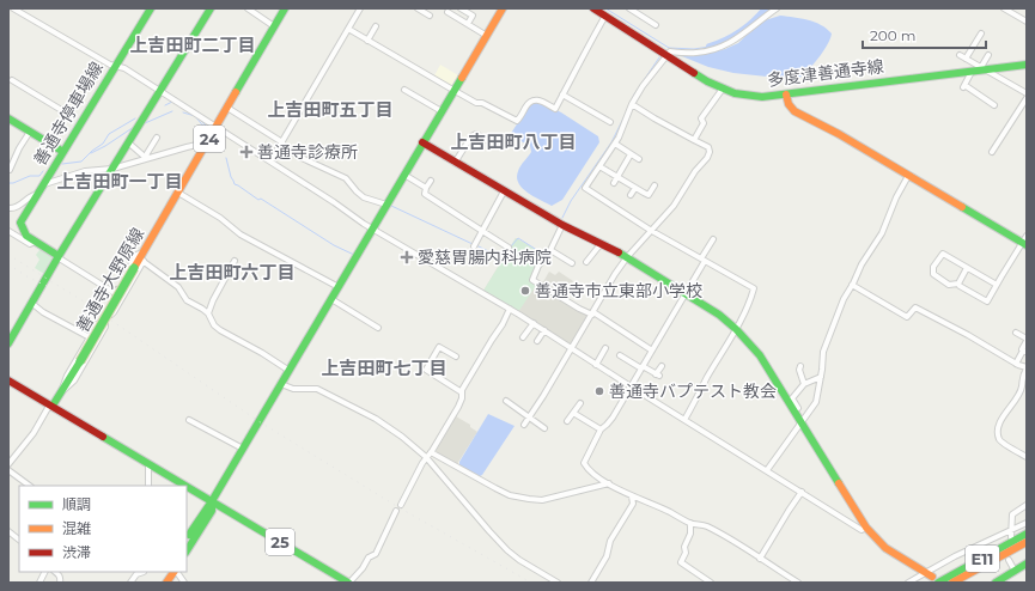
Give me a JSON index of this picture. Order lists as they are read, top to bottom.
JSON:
{
  "streets": {
    "main road": [
      "多度津善通寺線",
      "善通寺停車場線",
      "24",
      "善通寺大野原線",
      "25",
      "E11"
    ]
  },
  "districts": [
    "上吉田町二丁目",
    "上吉田町五丁目",
    "上吉田町八丁目",
    "上吉田町一丁目",
    "上吉田町六丁目",
    "上吉田町七丁目"
  ],
  "places": {
    "health": ["善通寺診療所", "愛慈胃腸内科病院"],
    "other": ["善通寺市立東部小学校", "善通寺バプテスト教会"]
  },
  "legend": ["順調", "混雑", "渋滞"],
  "scale_bar": "200 m"
}
